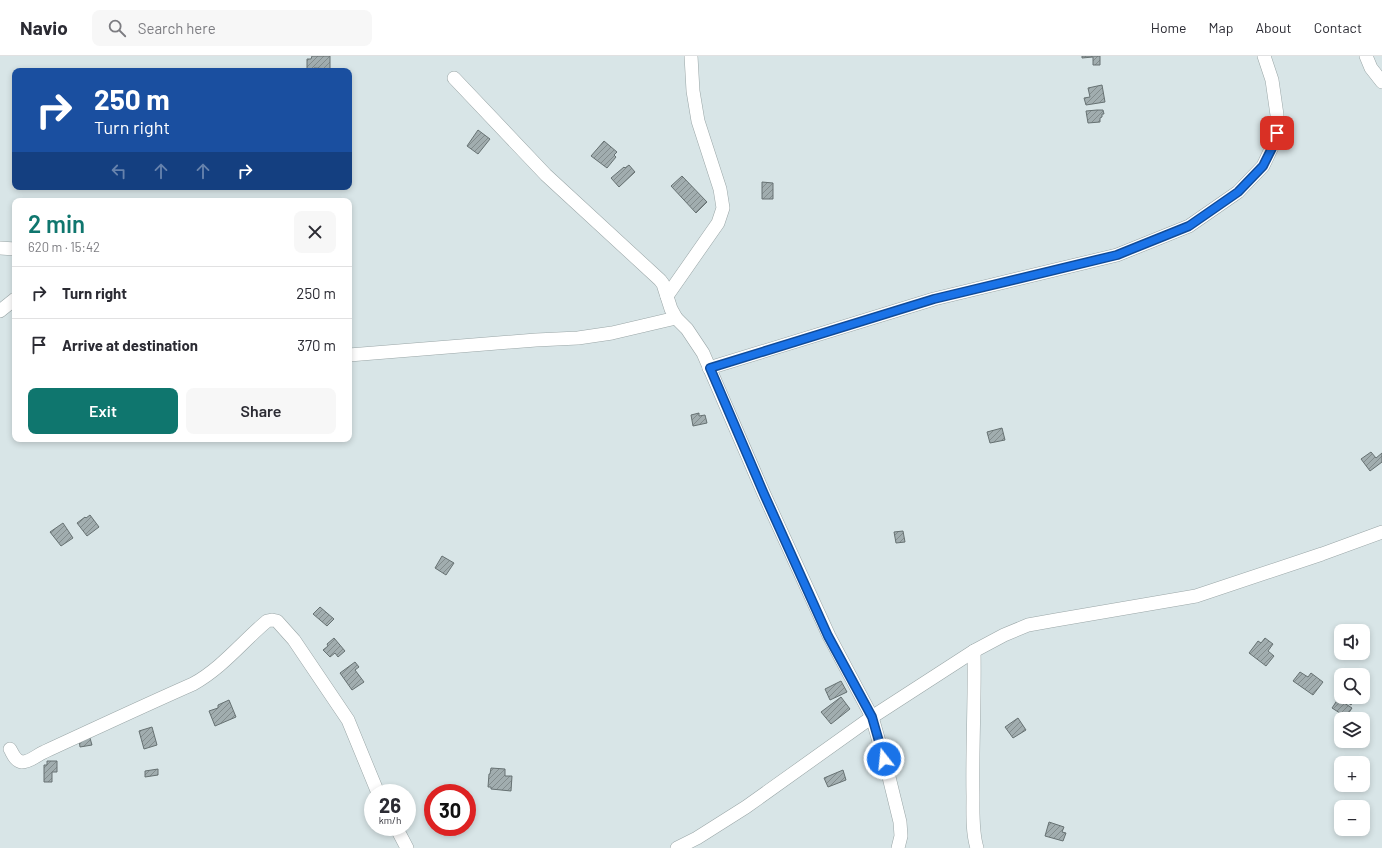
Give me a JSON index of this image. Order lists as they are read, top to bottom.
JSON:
{
  "page": {
    "header": "Navio",
    "search": "Search here",
    "nav": [
      "Home",
      "Map",
      "About",
      "Contact"
    ],
    "turn": ["250 m", "Turn right"],
    "heading": ["2 min", "620 m · 15:42"],
    "list": [
      {
        "name": "Turn right",
        "value": "250 m"
      },
      {
        "name": "Arrive at destination",
        "value": "370 m"
      }
    ],
    "buttons": ["Exit", "Share"],
    "map_buttons": ["+", "−"],
    "speed": "26 km/h",
    "limit": "30"
  }
}
